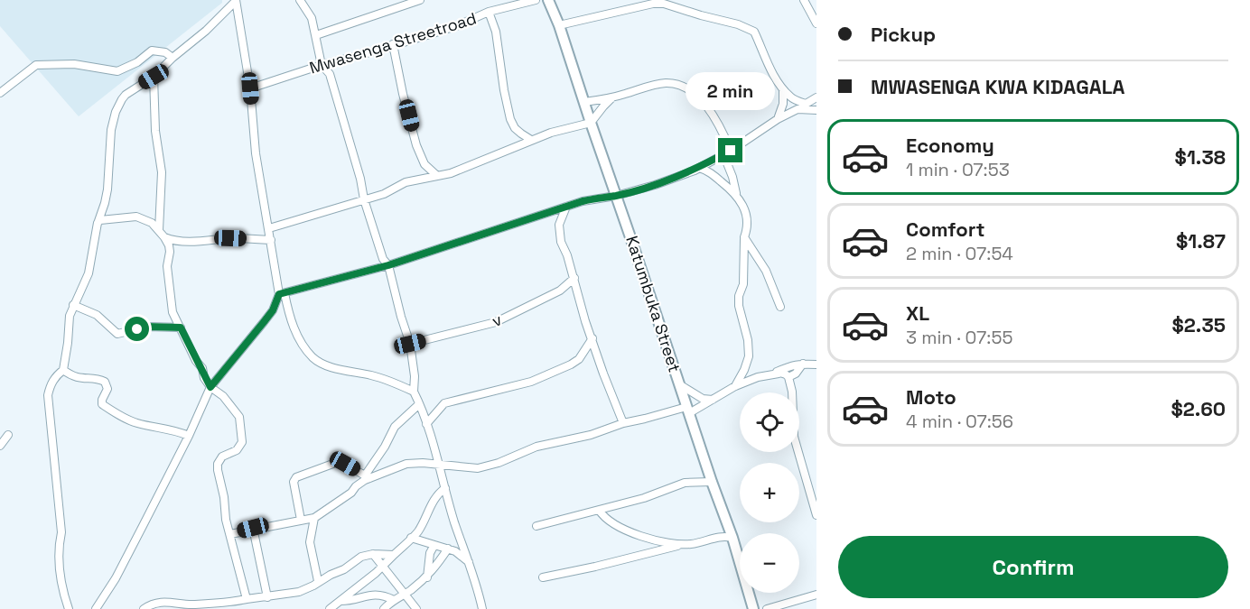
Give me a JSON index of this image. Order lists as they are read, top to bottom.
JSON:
{
  "streets": {
    "main road": ["Katumbuka Street"],
    "street": ["Mwasenga Streetroad", "v"]
  },
  "page": {
    "banner": ["Pickup", "MWASENGA KWA KIDAGALA"],
    "bubble": "2 min",
    "list": [
      {
        "name": "Economy",
        "note": "1 min · 07:53",
        "value": "$1.38"
      },
      {
        "name": "Comfort",
        "note": "2 min · 07:54",
        "value": "$1.87"
      },
      {
        "name": "XL",
        "note": "3 min · 07:55",
        "value": "$2.35"
      },
      {
        "name": "Moto",
        "note": "4 min · 07:56",
        "value": "$2.60"
      }
    ],
    "map_buttons": ["+", "−"],
    "buttons": "Confirm"
  }
}
